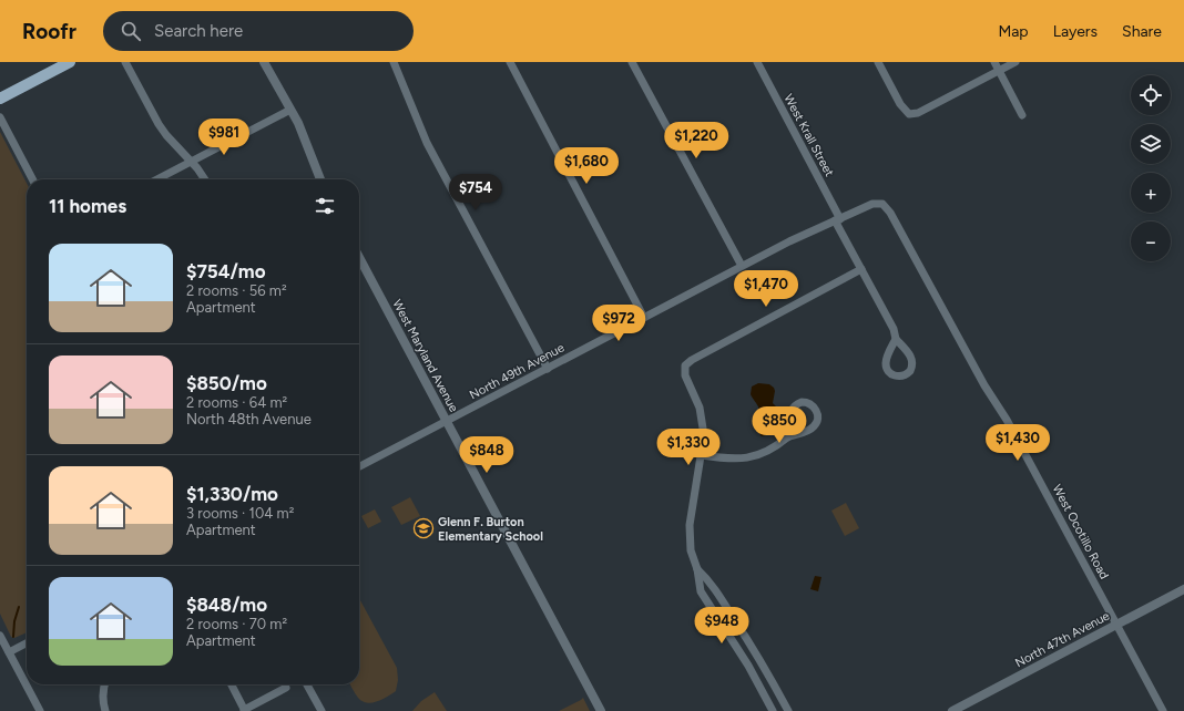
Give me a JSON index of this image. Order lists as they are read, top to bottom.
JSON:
{
  "streets": {
    "street": [
      "West Krall Street",
      "West Maryland Avenue",
      "North 49th Avenue",
      "West Ocotillo Road",
      "North 47th Avenue"
    ]
  },
  "crossings": [
    ["West Krall Street", "North 49th Avenue"],
    ["West Maryland Avenue", "North 49th Avenue"],
    ["North 49th Avenue", "West Ocotillo Road"],
    ["West Ocotillo Road", "North 47th Avenue"]
  ],
  "places": {
    "school or university": ["Glenn F. Burton Elementary School"]
  },
  "page": {
    "header": "Roofr",
    "search": "Search here",
    "nav": ["Map", "Layers", "Share"],
    "map_buttons": ["+", "−"],
    "price": [
      "$981",
      "$1,220",
      "$1,680",
      "$754",
      "$1,470",
      "$972",
      "$850",
      "$1,430",
      "$1,330",
      "$848",
      "$948"
    ],
    "heading": "11 homes",
    "list": [
      {
        "name": "$754/mo",
        "note": "2 rooms · 56 m² · Apartment"
      },
      {
        "name": "$850/mo",
        "note": "2 rooms · 64 m² · North 48th Avenue"
      },
      {
        "name": "$1,330/mo",
        "note": "3 rooms · 104 m² · Apartment"
      },
      {
        "name": "$848/mo",
        "note": "2 rooms · 70 m² · Apartment"
      }
    ]
  }
}
